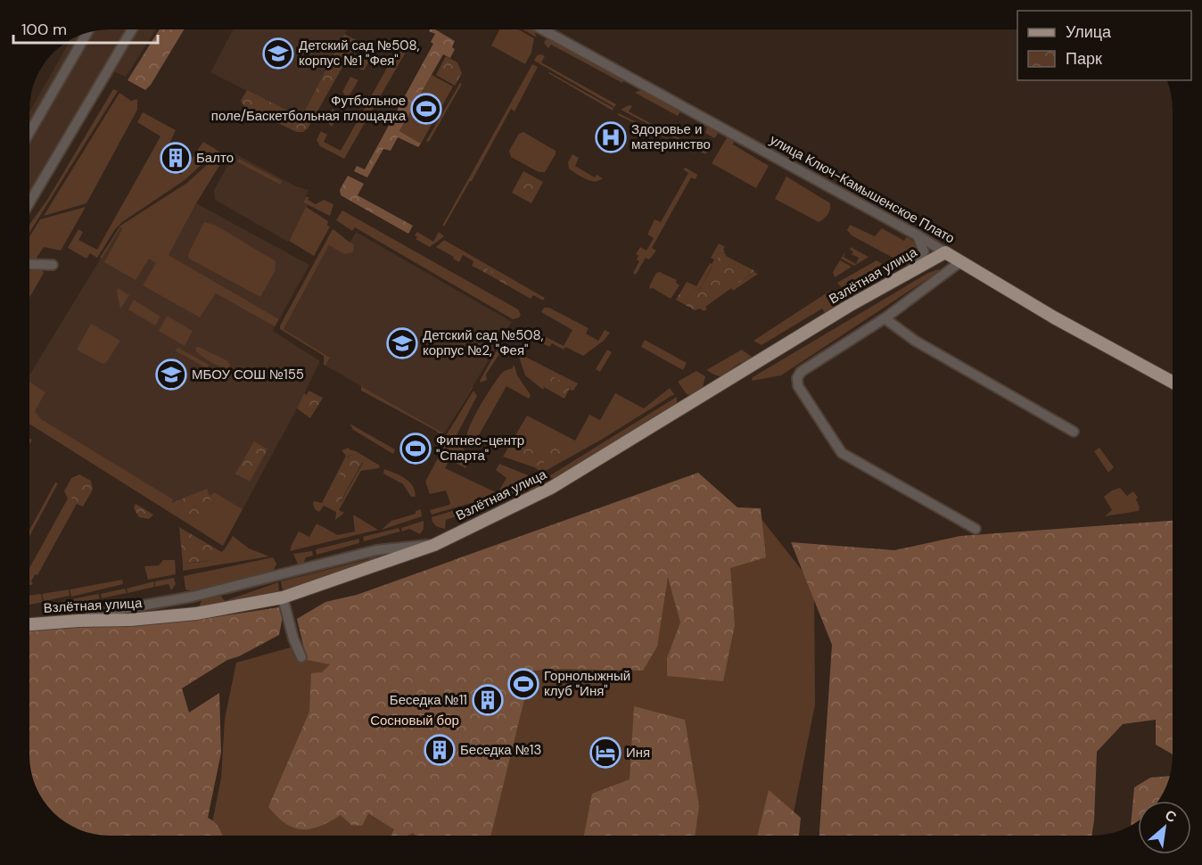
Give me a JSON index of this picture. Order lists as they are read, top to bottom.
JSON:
{
  "streets": {
    "main road": ["улица Ключ-Камышенское Плато", "Взлётная улица"]
  },
  "crossings": [
    ["улица Ключ-Камышенское Плато", "Взлётная улица"]
  ],
  "parks": ["Сосновый бор"],
  "places": {
    "school or university": ["Детский сад №508, корпус №1 \"Фея\"", "Детский сад №508, корпус №2, \"Фея\"", "МБОУ СОШ №155"],
    "sports": ["Футбольное поле/Баскетбольная площадка", "Фитнес-центр \"Спарта\"", "Горнолыжный клуб \"Иня\""],
    "hospital": ["Здоровье и материнство"],
    "building": ["Балто", "Беседка №11", "Беседка №13"],
    "hotel": ["Иня"]
  },
  "legend": ["Улица", "Парк"],
  "scale_bar": "100 m",
  "north": "top right"
}
